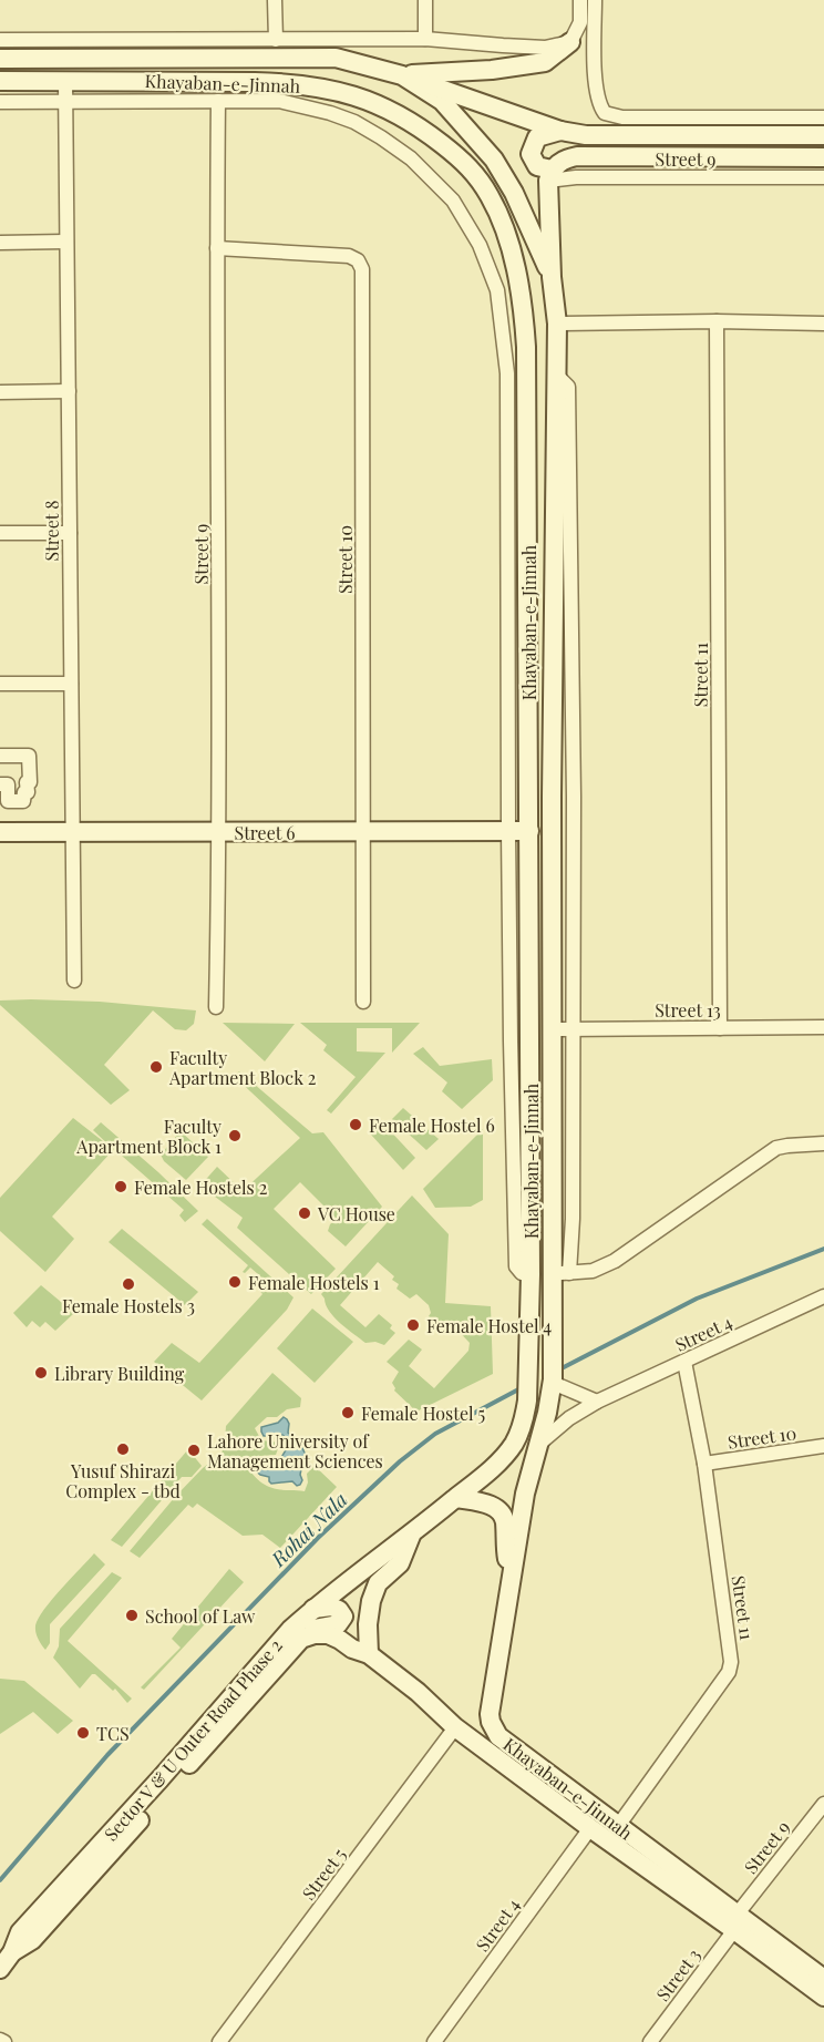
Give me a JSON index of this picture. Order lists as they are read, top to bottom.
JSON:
{
  "streets": {
    "main road": ["Khayaban-e-Jinnah", "Street 6", "Sector V & U Outer Road Phase 2"],
    "street": [
      "Street 9",
      "Street 8",
      "Street 10",
      "Street 11",
      "Street 13",
      "Street 4",
      "Street 5",
      "Street 3"
    ]
  },
  "crossings": [
    ["Khayaban-e-Jinnah", "Street 9"],
    ["Khayaban-e-Jinnah", "Street 8"],
    ["Khayaban-e-Jinnah", "Street 11"],
    ["Khayaban-e-Jinnah", "Street 6"],
    ["Khayaban-e-Jinnah", "Street 13"],
    ["Khayaban-e-Jinnah", "Street 4"],
    ["Khayaban-e-Jinnah", "Sector V & U Outer Road Phase 2"],
    ["Khayaban-e-Jinnah", "Street 5"],
    ["Khayaban-e-Jinnah", "Street 3"],
    ["Street 9", "Street 10"],
    ["Street 9", "Street 6"],
    ["Street 9", "Street 3"],
    ["Street 8", "Street 6"],
    ["Street 10", "Street 11"],
    ["Street 10", "Street 6"],
    ["Street 11", "Street 13"],
    ["Street 11", "Street 4"]
  ],
  "water": ["Rohai Nala"],
  "places": [
    "Faculty Apartment Block 2",
    "Female Hostel 6",
    "Faculty Apartment Block 1",
    "Female Hostels 2",
    "VC House",
    "Female Hostels 1",
    "Female Hostels 3",
    "Female Hostel 4",
    "Library Building",
    "Female Hostel 5",
    "Yusuf Shirazi Complex - tbd",
    "Lahore University of Management Sciences",
    "School of Law",
    "TCS"
  ]
}
